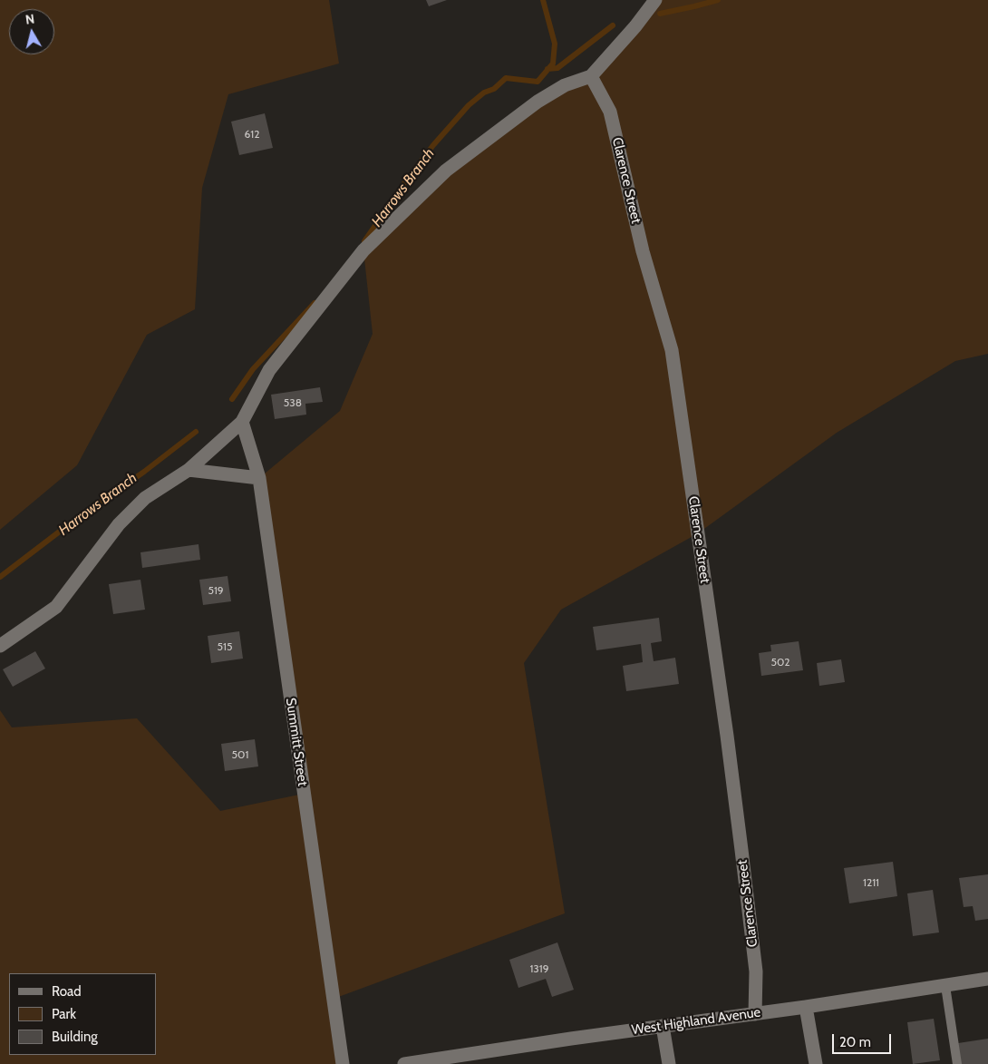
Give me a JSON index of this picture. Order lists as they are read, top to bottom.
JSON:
{
  "streets": {
    "street": ["Clarence Street", "Summitt Street", "West Highland Avenue"]
  },
  "crossings": [
    ["Clarence Street", "West Highland Avenue"]
  ],
  "water": ["Harrows Branch"],
  "house_numbers": [
    "612",
    "538",
    "519",
    "515",
    "502",
    "501",
    "1211",
    "1319"
  ],
  "legend": ["Road", "Park", "Building"],
  "scale_bar": "20 m",
  "north": "top"
}
